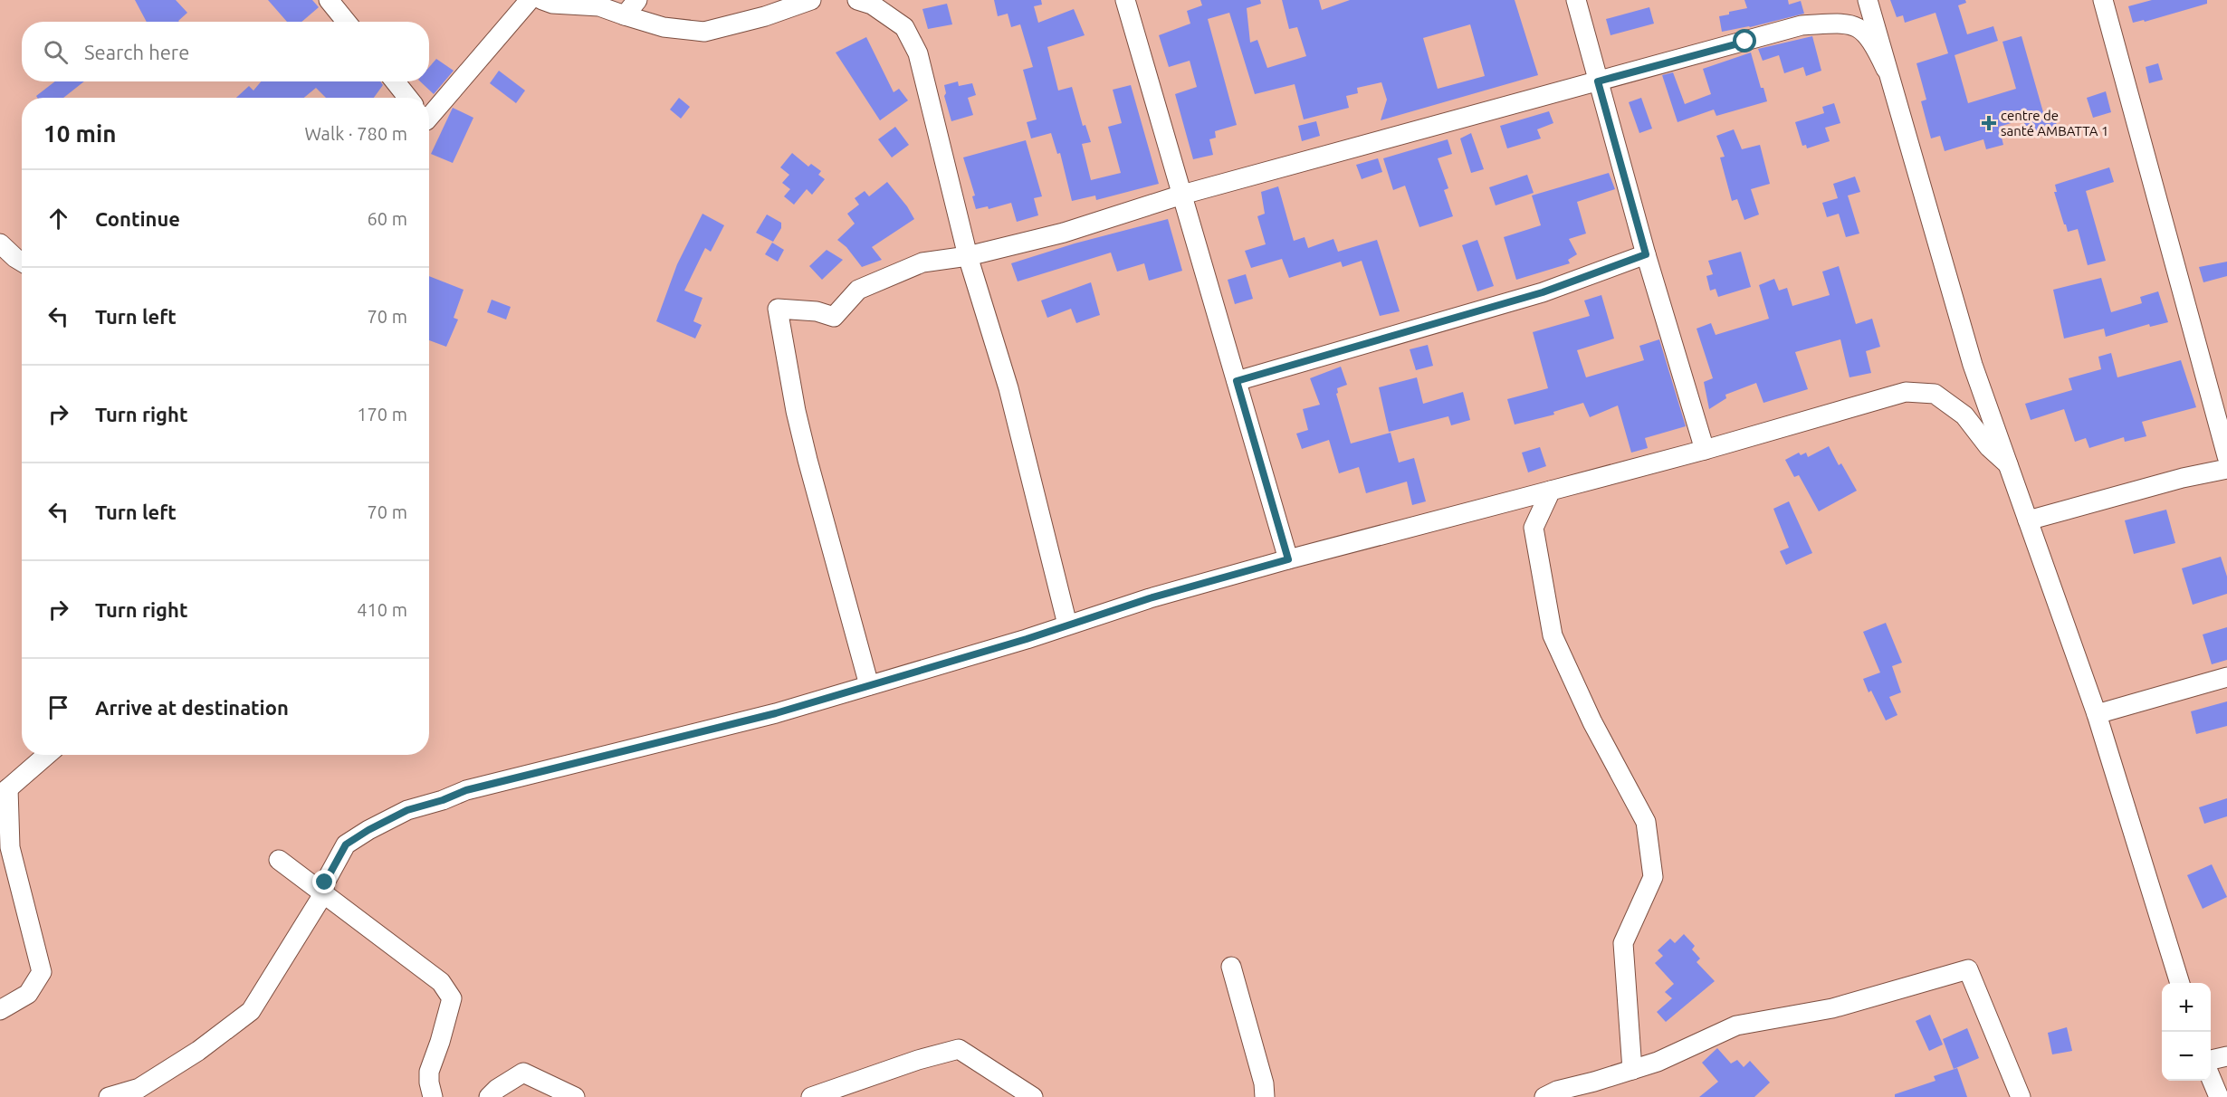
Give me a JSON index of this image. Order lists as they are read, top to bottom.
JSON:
{
  "places": {
    "health": ["centre de santé AMBATTA 1"]
  },
  "page": {
    "search": "Search here",
    "heading": ["10 min", "Walk · 780 m"],
    "list": [
      ["Continue", "60 m"],
      ["Turn left", "70 m"],
      ["Turn right", "170 m"],
      ["Turn left", "70 m"],
      ["Turn right", "410 m"],
      "Arrive at destination"
    ],
    "map_buttons": ["+", "−"]
  }
}
